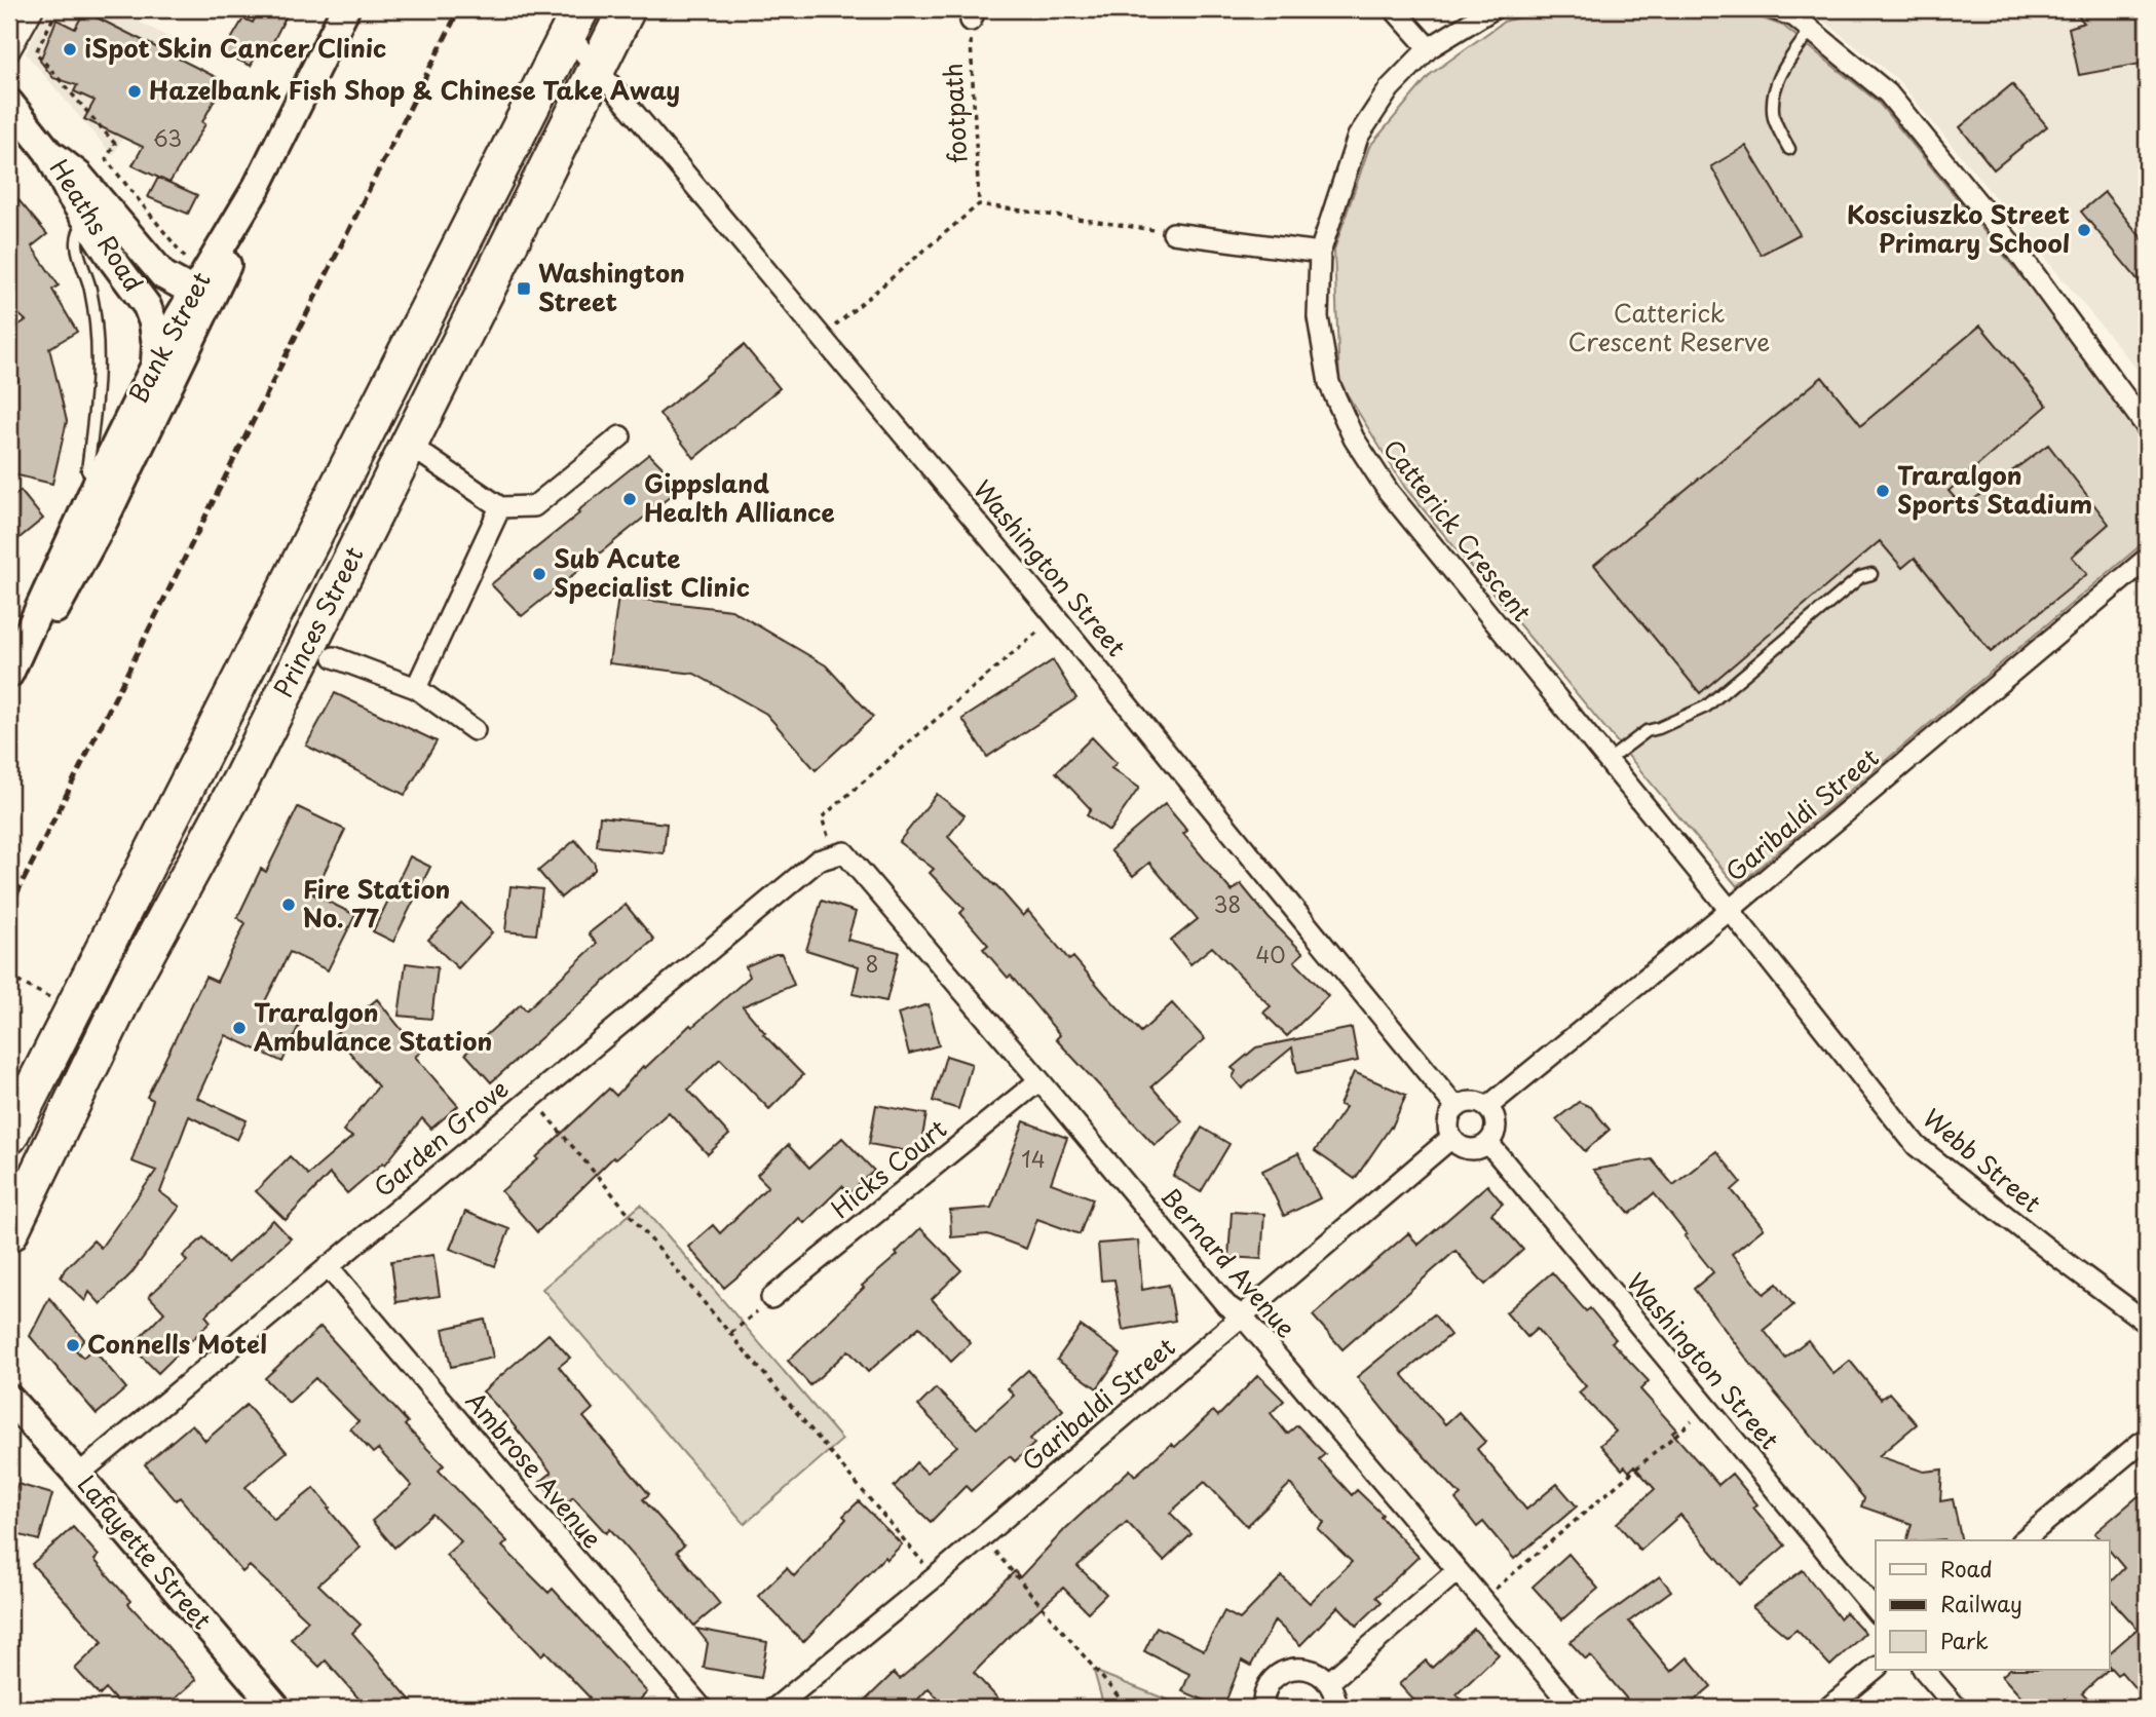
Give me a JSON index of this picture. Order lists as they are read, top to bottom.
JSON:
{
  "streets": {
    "highway": ["Princes Street"],
    "main road": ["Heaths Road", "Bank Street", "Lafayette Street"],
    "street": [
      "Catterick Crescent",
      "Washington Street",
      "Garibaldi Street",
      "Garden Grove",
      "Webb Street",
      "Hicks Court",
      "Bernard Avenue",
      "Ambrose Avenue"
    ],
    "path": ["footpath"]
  },
  "crossings": [
    ["Heaths Road", "Bank Street"],
    ["Catterick Crescent", "Garibaldi Street"],
    ["Catterick Crescent", "Webb Street"],
    ["Washington Street", "Princes Street"],
    ["Washington Street", "Garibaldi Street"],
    ["Garibaldi Street", "Webb Street"],
    ["Garibaldi Street", "Bernard Avenue"],
    ["Garden Grove", "Bernard Avenue"],
    ["Garden Grove", "Ambrose Avenue"],
    ["Garden Grove", "Lafayette Street"],
    ["Hicks Court", "Bernard Avenue"]
  ],
  "parks": ["Catterick Crescent Reserve"],
  "places": {
    "other": [
      "iSpot Skin Cancer Clinic",
      "Hazelbank Fish Shop & Chinese Take Away",
      "Kosciuszko Street Primary School",
      "Traralgon Sports Stadium",
      "Gippsland Health Alliance",
      "Sub Acute Specialist Clinic",
      "Fire Station No. 77",
      "Traralgon Ambulance Station",
      "Connells Motel"
    ],
    "transit": ["Washington Street"]
  },
  "house_numbers": [
    "63",
    "38",
    "40",
    "8",
    "14"
  ],
  "legend": ["Road", "Railway", "Park"]
}
